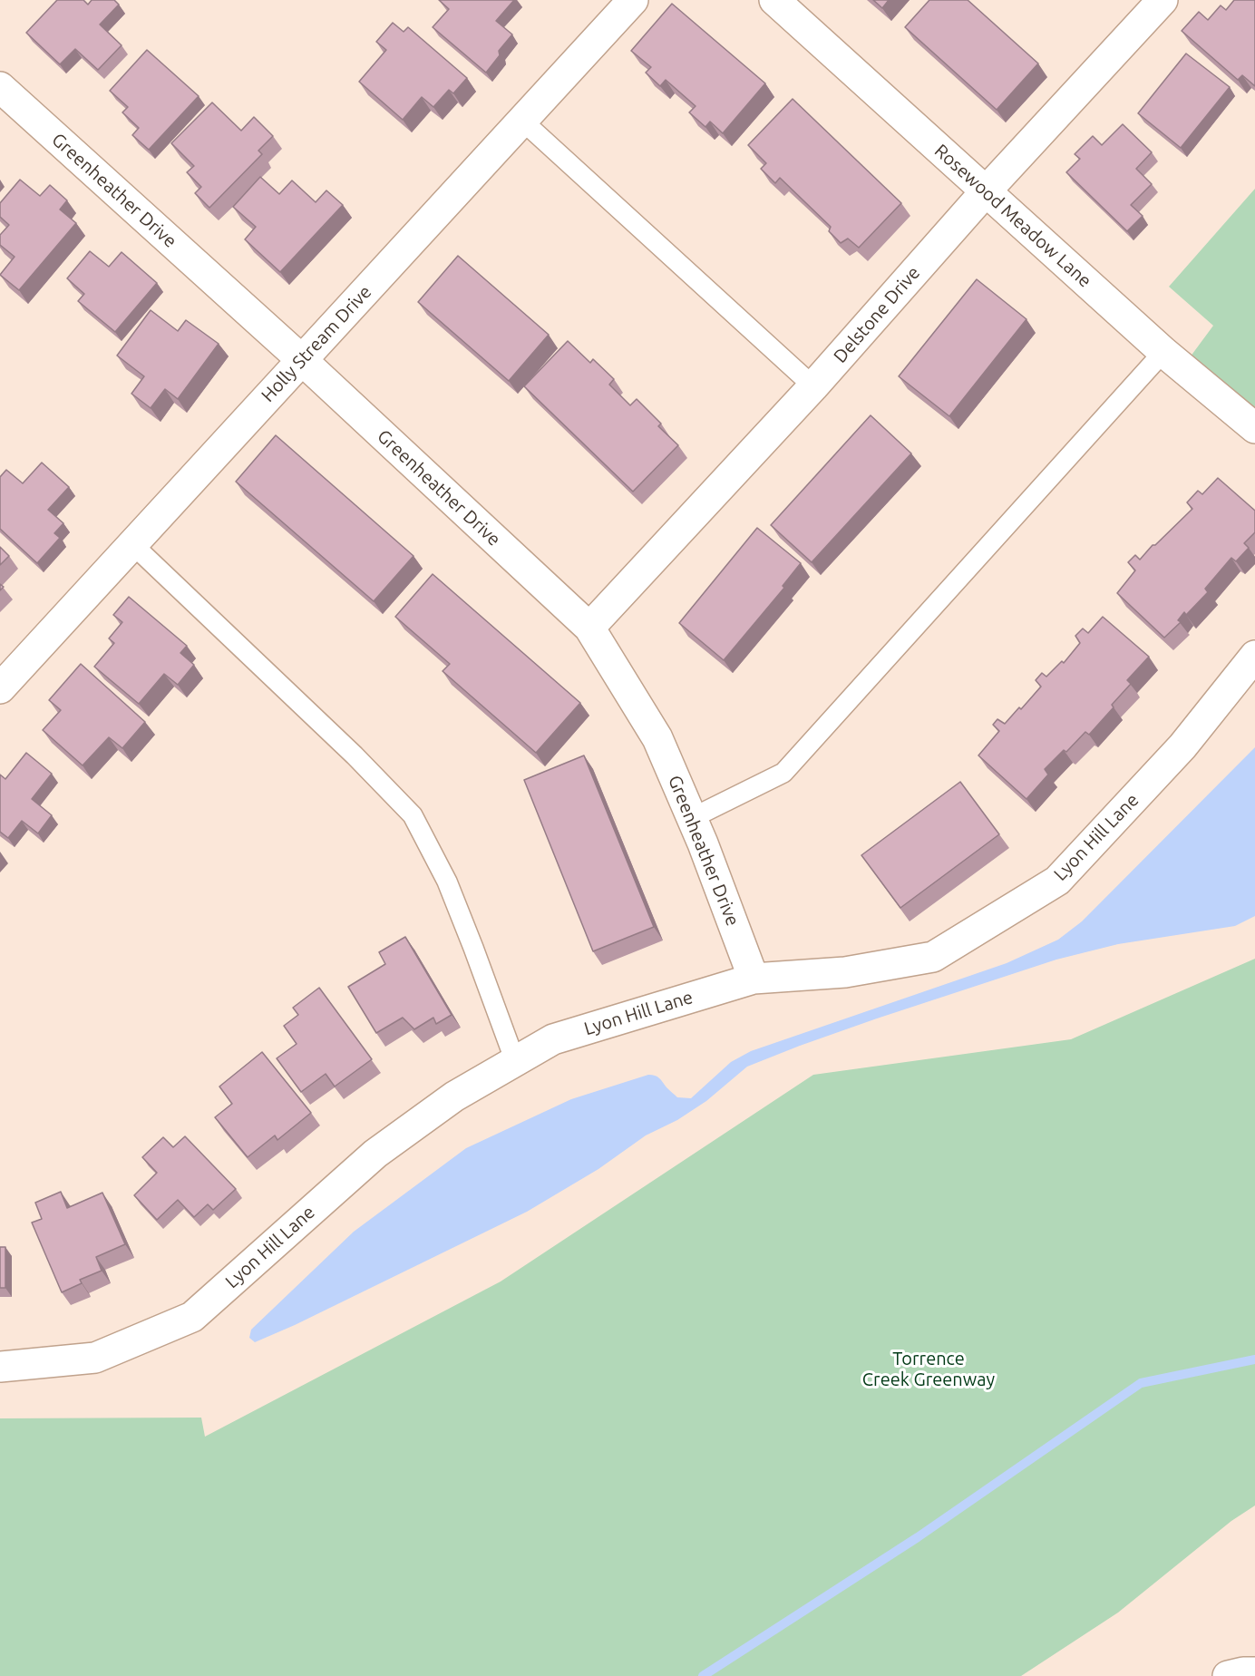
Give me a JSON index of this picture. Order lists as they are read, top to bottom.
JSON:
{
  "streets": {
    "street": [
      "Greenheather Drive",
      "Rosewood Meadow Lane",
      "Delstone Drive",
      "Holly Stream Drive",
      "Lyon Hill Lane"
    ]
  },
  "crossings": [
    ["Greenheather Drive", "Delstone Drive"],
    ["Greenheather Drive", "Holly Stream Drive"],
    ["Greenheather Drive", "Lyon Hill Lane"],
    ["Rosewood Meadow Lane", "Delstone Drive"]
  ],
  "parks": ["Torrence Creek Greenway"]
}
